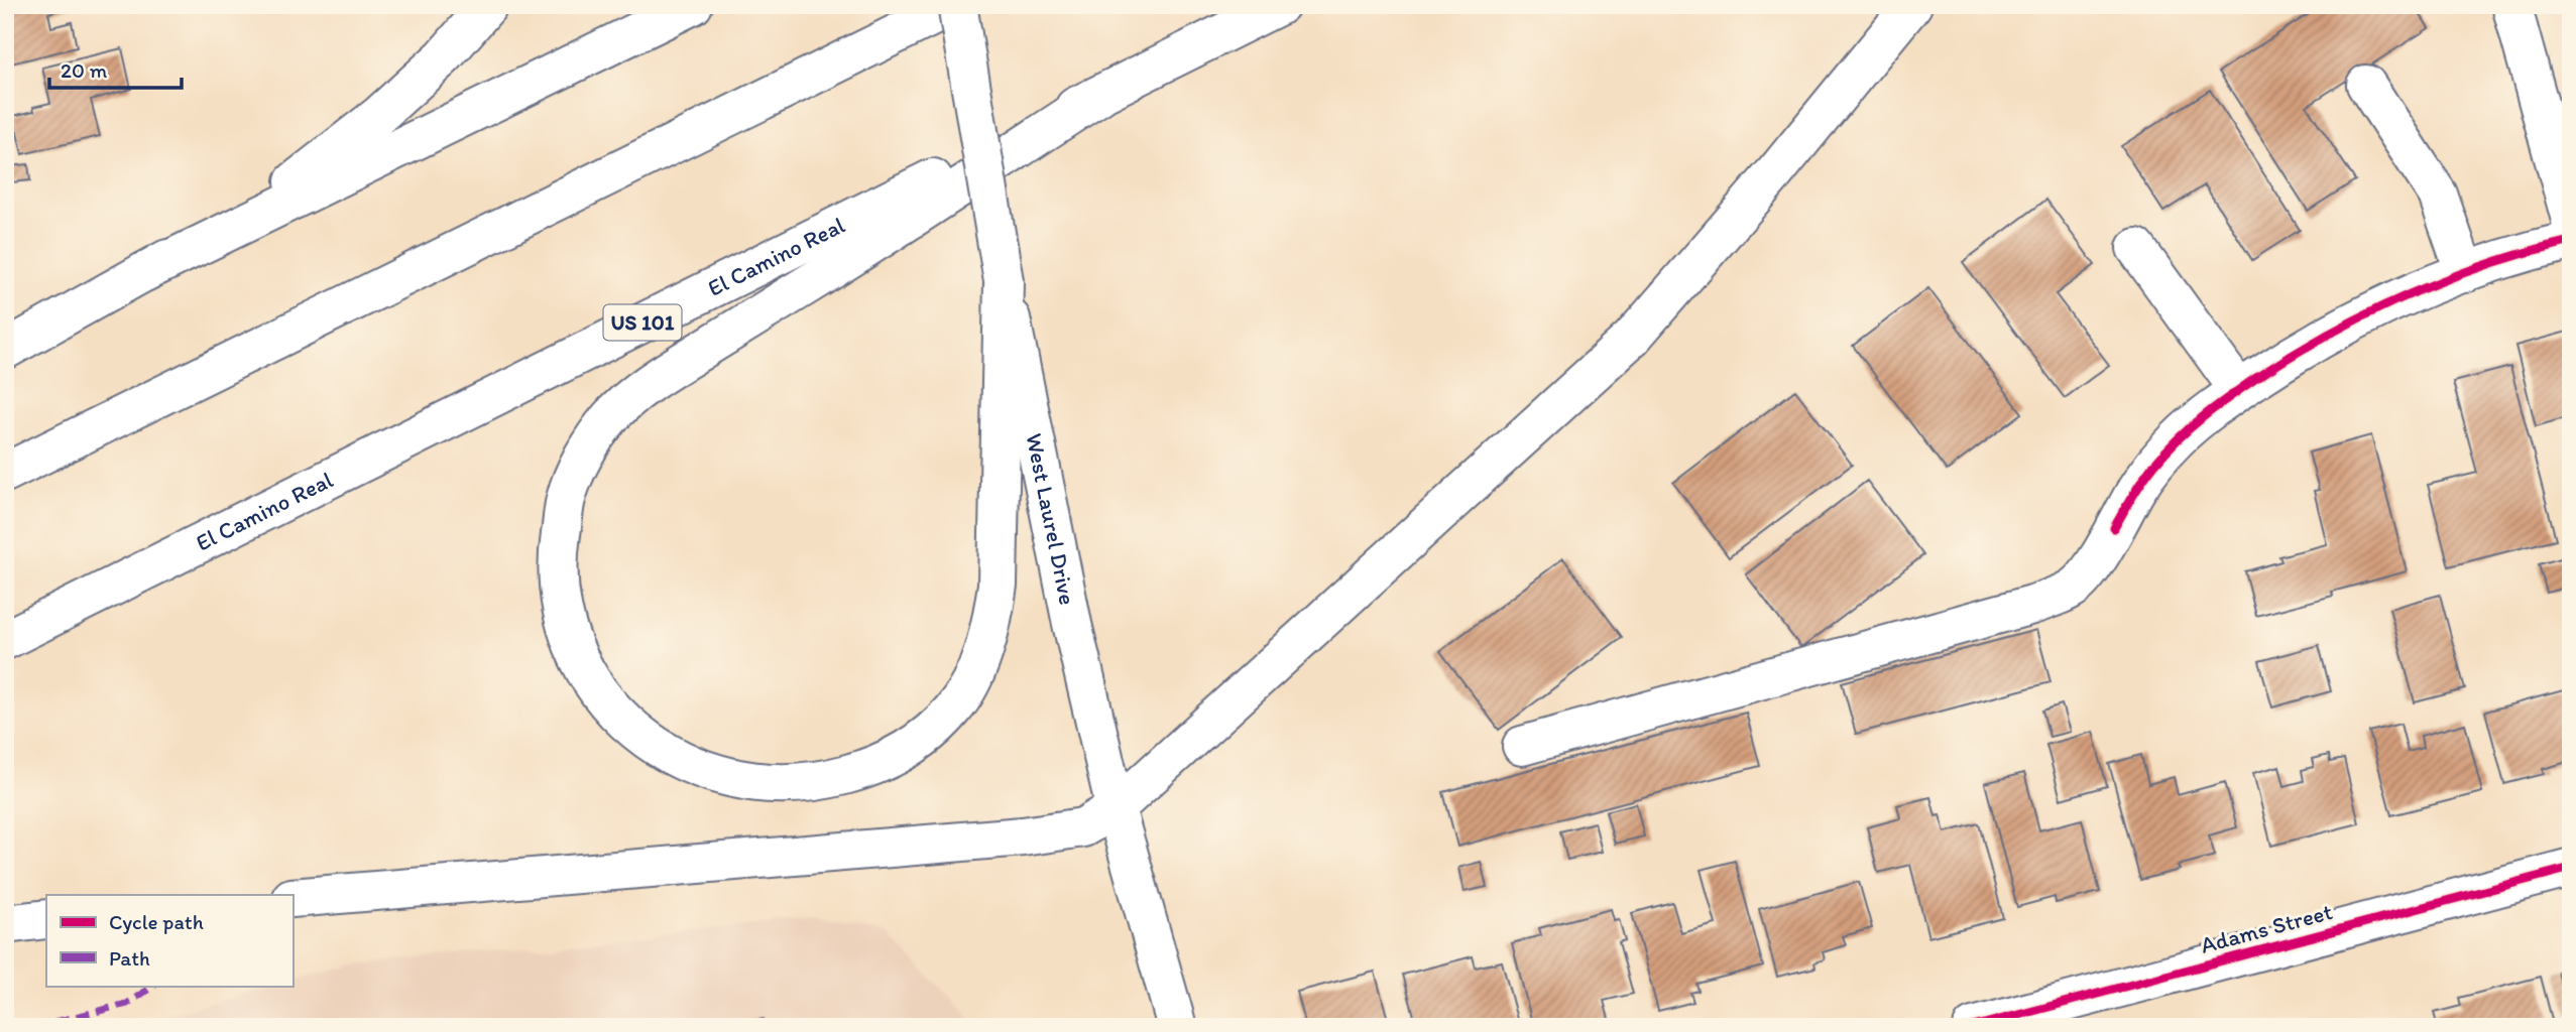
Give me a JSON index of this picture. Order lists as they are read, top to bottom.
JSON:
{
  "streets": {
    "main road": [
      "El Camino Real",
      "US 101",
      "West Laurel Drive",
      "Adams Street"
    ]
  },
  "legend": ["Cycle path", "Path"],
  "scale_bar": "20 m"
}
